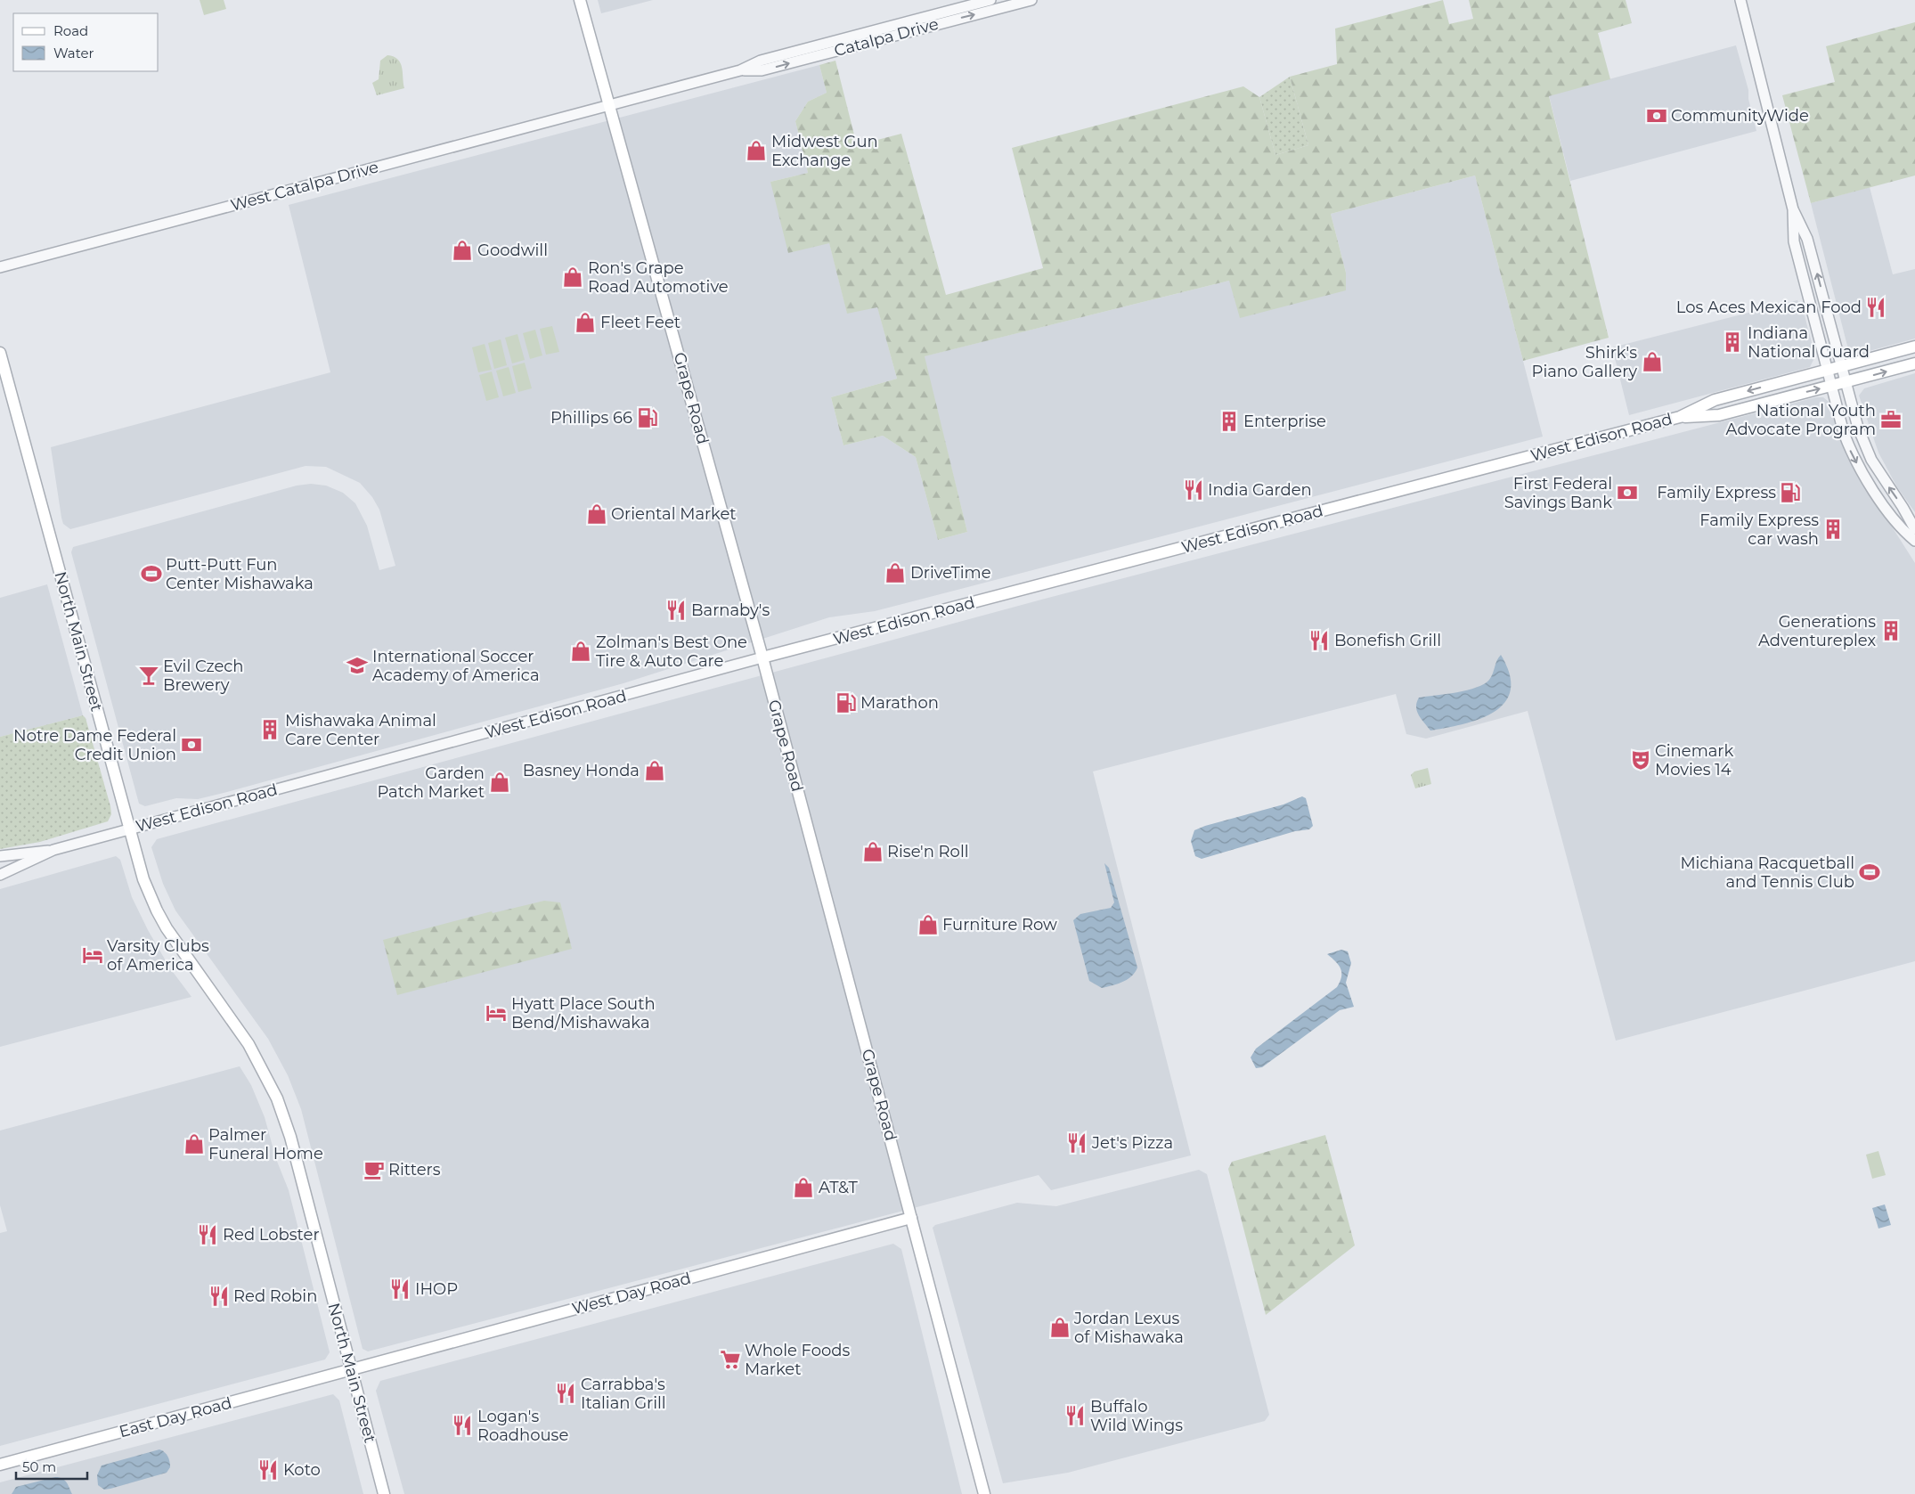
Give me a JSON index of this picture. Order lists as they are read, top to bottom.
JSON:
{
  "streets": {
    "main road": [
      "Grape Road",
      "West Edison Road",
      "North Main Street",
      "West Day Road",
      "East Day Road"
    ],
    "street": ["Catalpa Drive", "West Catalpa Drive"]
  },
  "crossings": [
    ["Catalpa Drive", "West Catalpa Drive"],
    ["Catalpa Drive", "Grape Road"],
    ["West Catalpa Drive", "Grape Road"],
    ["Grape Road", "West Edison Road"],
    ["Grape Road", "West Day Road"],
    ["West Edison Road", "North Main Street"],
    ["North Main Street", "West Day Road"],
    ["North Main Street", "East Day Road"],
    ["West Day Road", "East Day Road"]
  ],
  "places": {
    "bank": ["CommunityWide", "First Federal Savings Bank", "Notre Dame Federal Credit Union"],
    "shop": [
      "Midwest Gun Exchange",
      "Goodwill",
      "Ron's Grape Road Automotive",
      "Fleet Feet",
      "Shirk's Piano Gallery",
      "Oriental Market",
      "DriveTime",
      "Zolman's Best One Tire & Auto Care",
      "Basney Honda",
      "Garden Patch Market",
      "Rise'n Roll",
      "Furniture Row",
      "Palmer Funeral Home",
      "AT&T",
      "Jordan Lexus of Mishawaka"
    ],
    "restaurant": [
      "Los Aces Mexican Food",
      "India Garden",
      "Barnaby's",
      "Bonefish Grill",
      "Jet's Pizza",
      "Red Lobster",
      "IHOP",
      "Red Robin",
      "Carrabba's Italian Grill",
      "Buffalo Wild Wings",
      "Logan's Roadhouse",
      "Koto"
    ],
    "building": [
      "Indiana National Guard",
      "Enterprise",
      "Family Express car wash",
      "Generations Adventureplex",
      "Mishawaka Animal Care Center"
    ],
    "fuel station": ["Phillips 66", "Family Express", "Marathon"],
    "office": ["National Youth Advocate Program"],
    "sports": ["Putt-Putt Fun Center Mishawaka", "Michiana Racquetball and Tennis Club"],
    "school or university": ["International Soccer Academy of America"],
    "bar": ["Evil Czech Brewery"],
    "theatre": ["Cinemark Movies 14"],
    "hotel": ["Varsity Clubs of America", "Hyatt Place South Bend/Mishawaka"],
    "cafe": ["Ritters"],
    "supermarket": ["Whole Foods Market"]
  },
  "legend": ["Road", "Water"],
  "scale_bar": "50 m"
}
